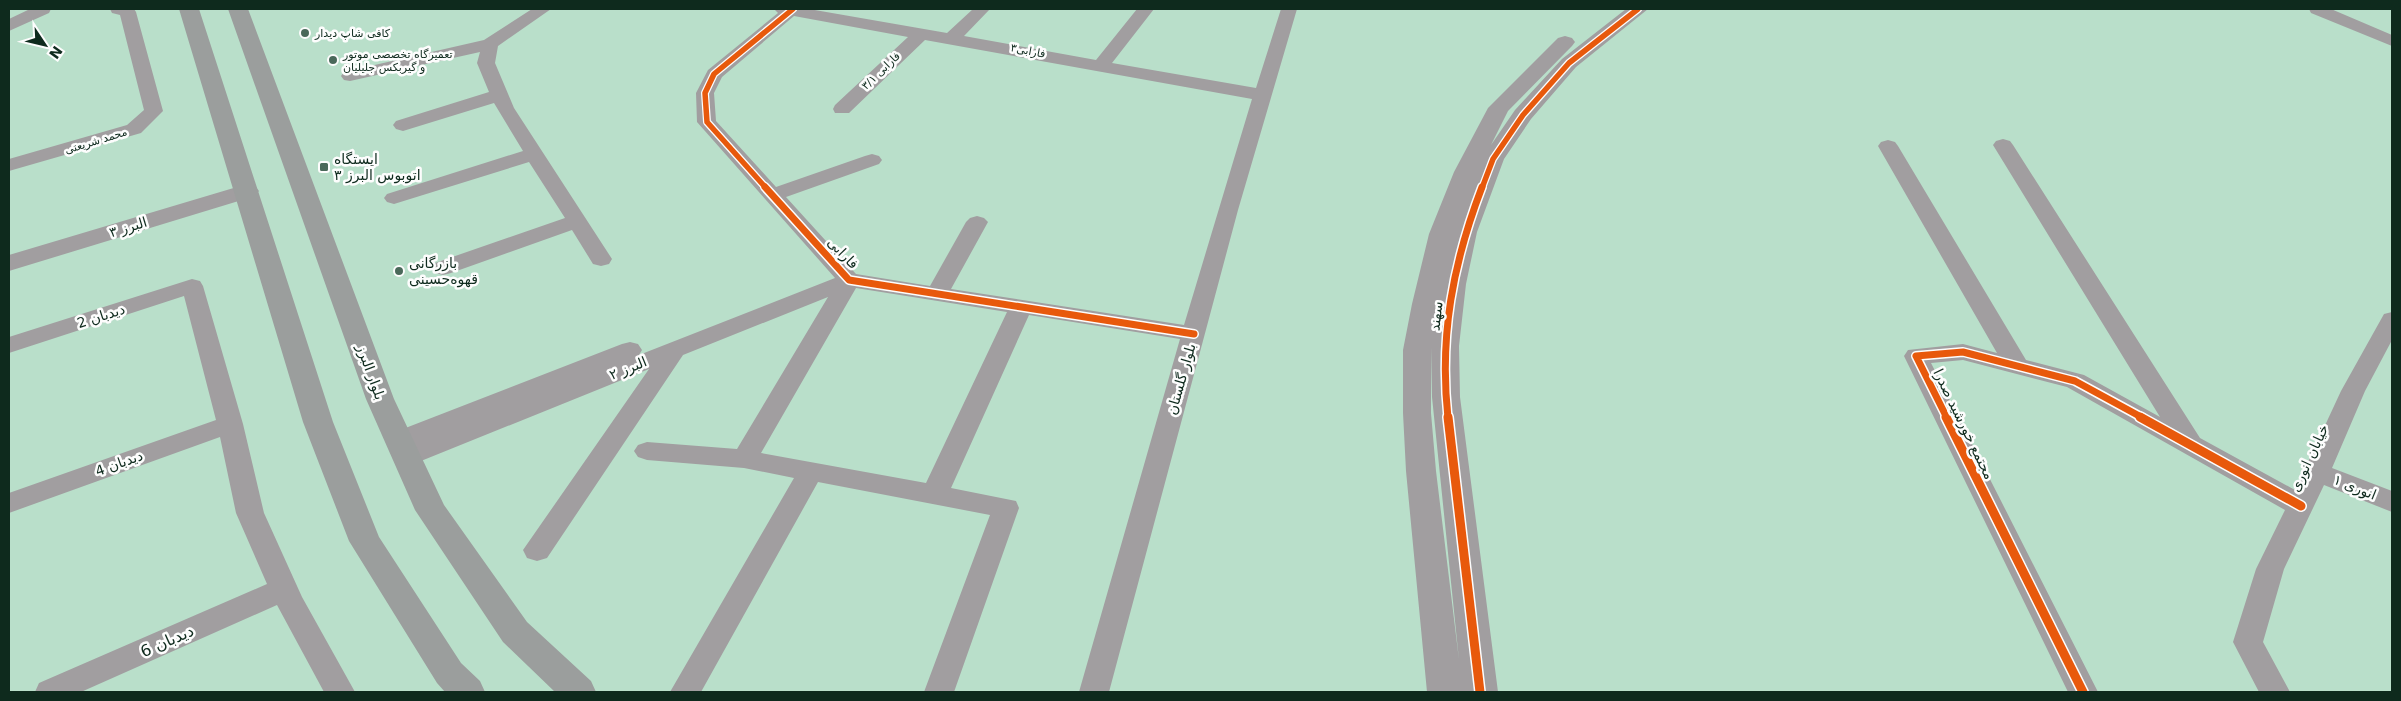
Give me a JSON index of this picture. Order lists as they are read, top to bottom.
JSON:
{
  "streets": {
    "main road": ["بلوار البرز"],
    "street": [
      "فارابی۳",
      "فارابی ۳/۱",
      "محمد شریعتی",
      "البرز ۳",
      "فارابی",
      "دیدبان 2",
      "سهند",
      "البرز ۲",
      "بلوار گلستان",
      "مجتمع خورشید صدرا",
      "خیابان انوری",
      "دیدبان 4",
      "انوری ۱",
      "دیدبان 6"
    ]
  },
  "crossings": [
    ["فارابی۳", "فارابی ۳/۱"],
    ["فارابی۳", "فارابی"],
    ["فارابی۳", "بلوار گلستان"],
    ["فارابی", "البرز ۲"],
    ["فارابی", "بلوار گلستان"],
    ["دیدبان 2", "دیدبان 4"],
    ["البرز ۲", "بلوار البرز"],
    ["مجتمع خورشید صدرا", "خیابان انوری"],
    ["خیابان انوری", "انوری ۱"]
  ],
  "places": {
    "other": ["کافی شاپ دیدار", "تعمیرگاه تخصصی موتور و گیربکس جلیلیان", "بازرگانی قهوه‌حسینی"],
    "transit": ["ایستگاه اتوبوس البرز ۳"]
  },
  "north": "bottom right"
}
